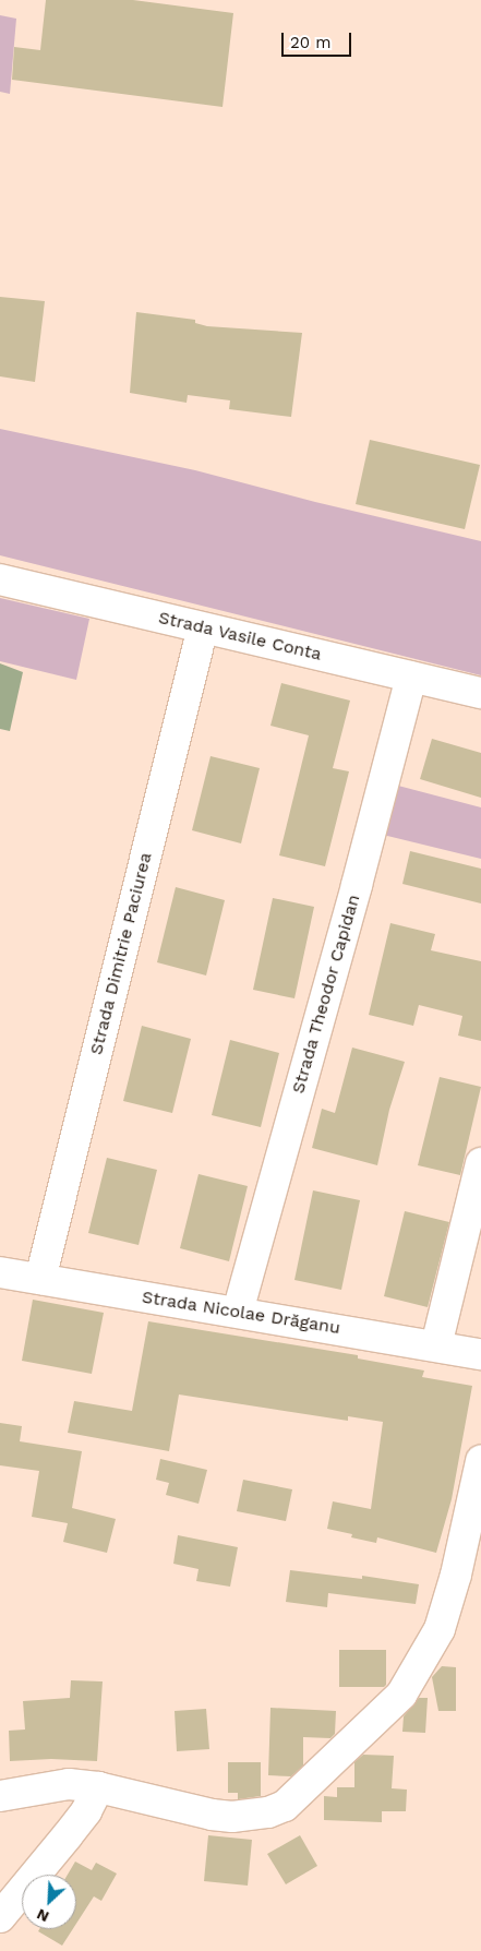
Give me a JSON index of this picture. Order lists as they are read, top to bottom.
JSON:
{
  "streets": {
    "street": [
      "Strada Vasile Conta",
      "Strada Dimitrie Paciurea",
      "Strada Theodor Capidan",
      "Strada Nicolae Drăganu"
    ]
  },
  "crossings": [
    ["Strada Vasile Conta", "Strada Dimitrie Paciurea"],
    ["Strada Vasile Conta", "Strada Theodor Capidan"],
    ["Strada Dimitrie Paciurea", "Strada Nicolae Drăganu"],
    ["Strada Theodor Capidan", "Strada Nicolae Drăganu"]
  ],
  "scale_bar": "20 m",
  "north": "bottom left"
}
